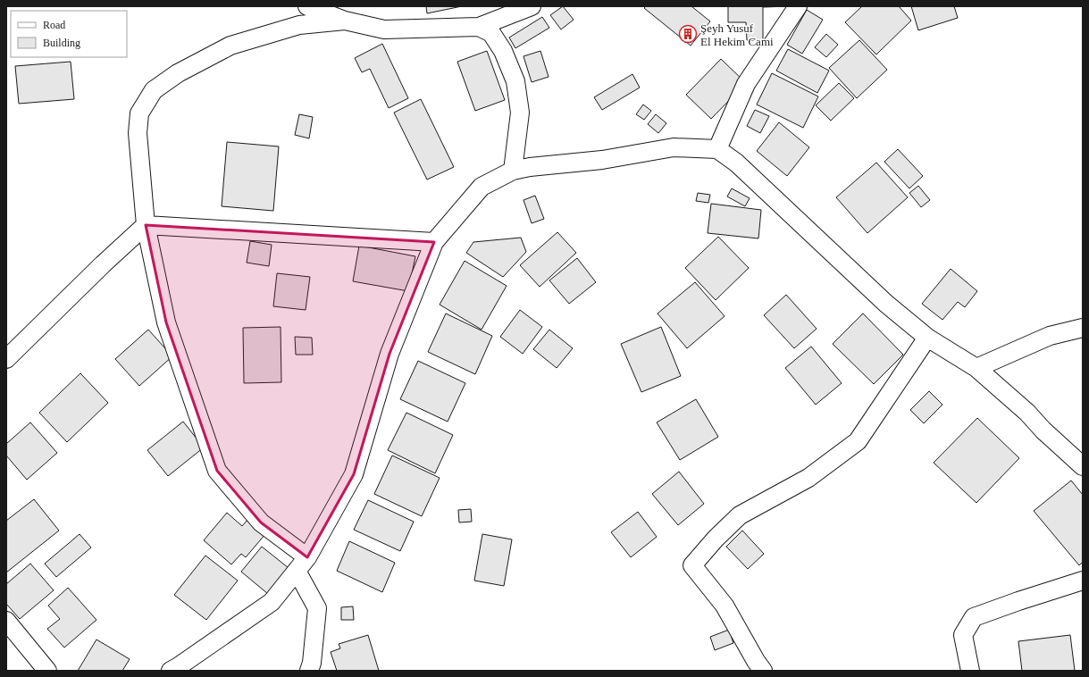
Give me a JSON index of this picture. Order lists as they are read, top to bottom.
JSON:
{
  "places": {
    "building": ["Şeyh Yusuf El Hekim Cami"]
  },
  "legend": ["Road", "Building"]
}
